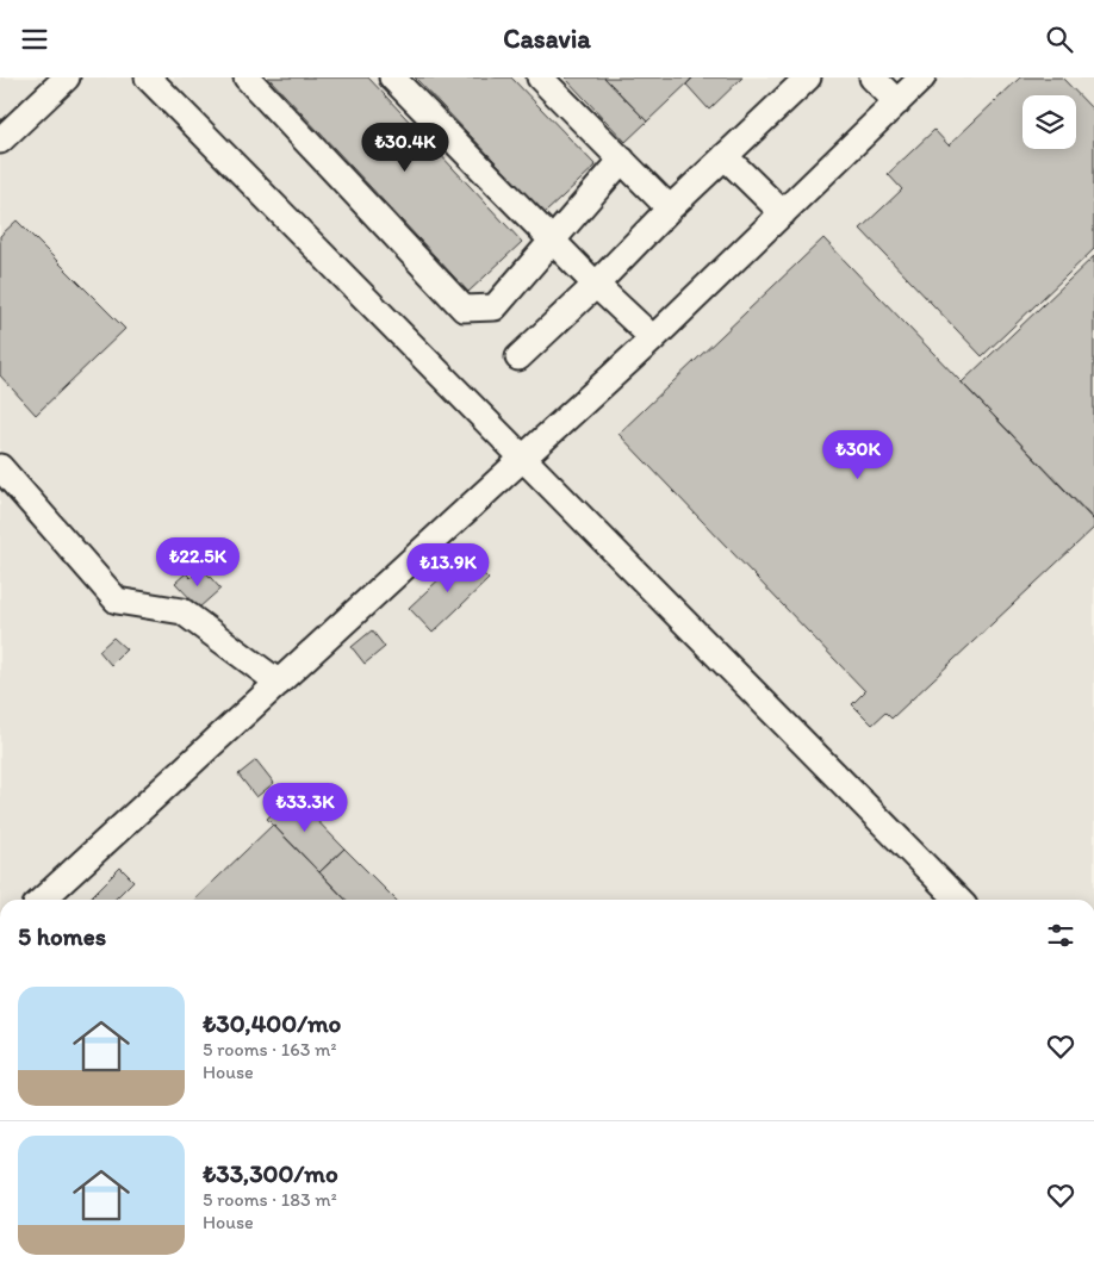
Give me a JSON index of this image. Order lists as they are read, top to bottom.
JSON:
{
  "page": {
    "header": "Casavia",
    "price": [
      "₺30.4K",
      "₺30K",
      "₺22.5K",
      "₺13.9K",
      "₺33.3K"
    ],
    "heading": "5 homes",
    "list": [
      {
        "name": "₺30,400/mo",
        "note": "5 rooms · 163 m² · House"
      },
      {
        "name": "₺33,300/mo",
        "note": "5 rooms · 183 m² · House"
      }
    ]
  }
}
